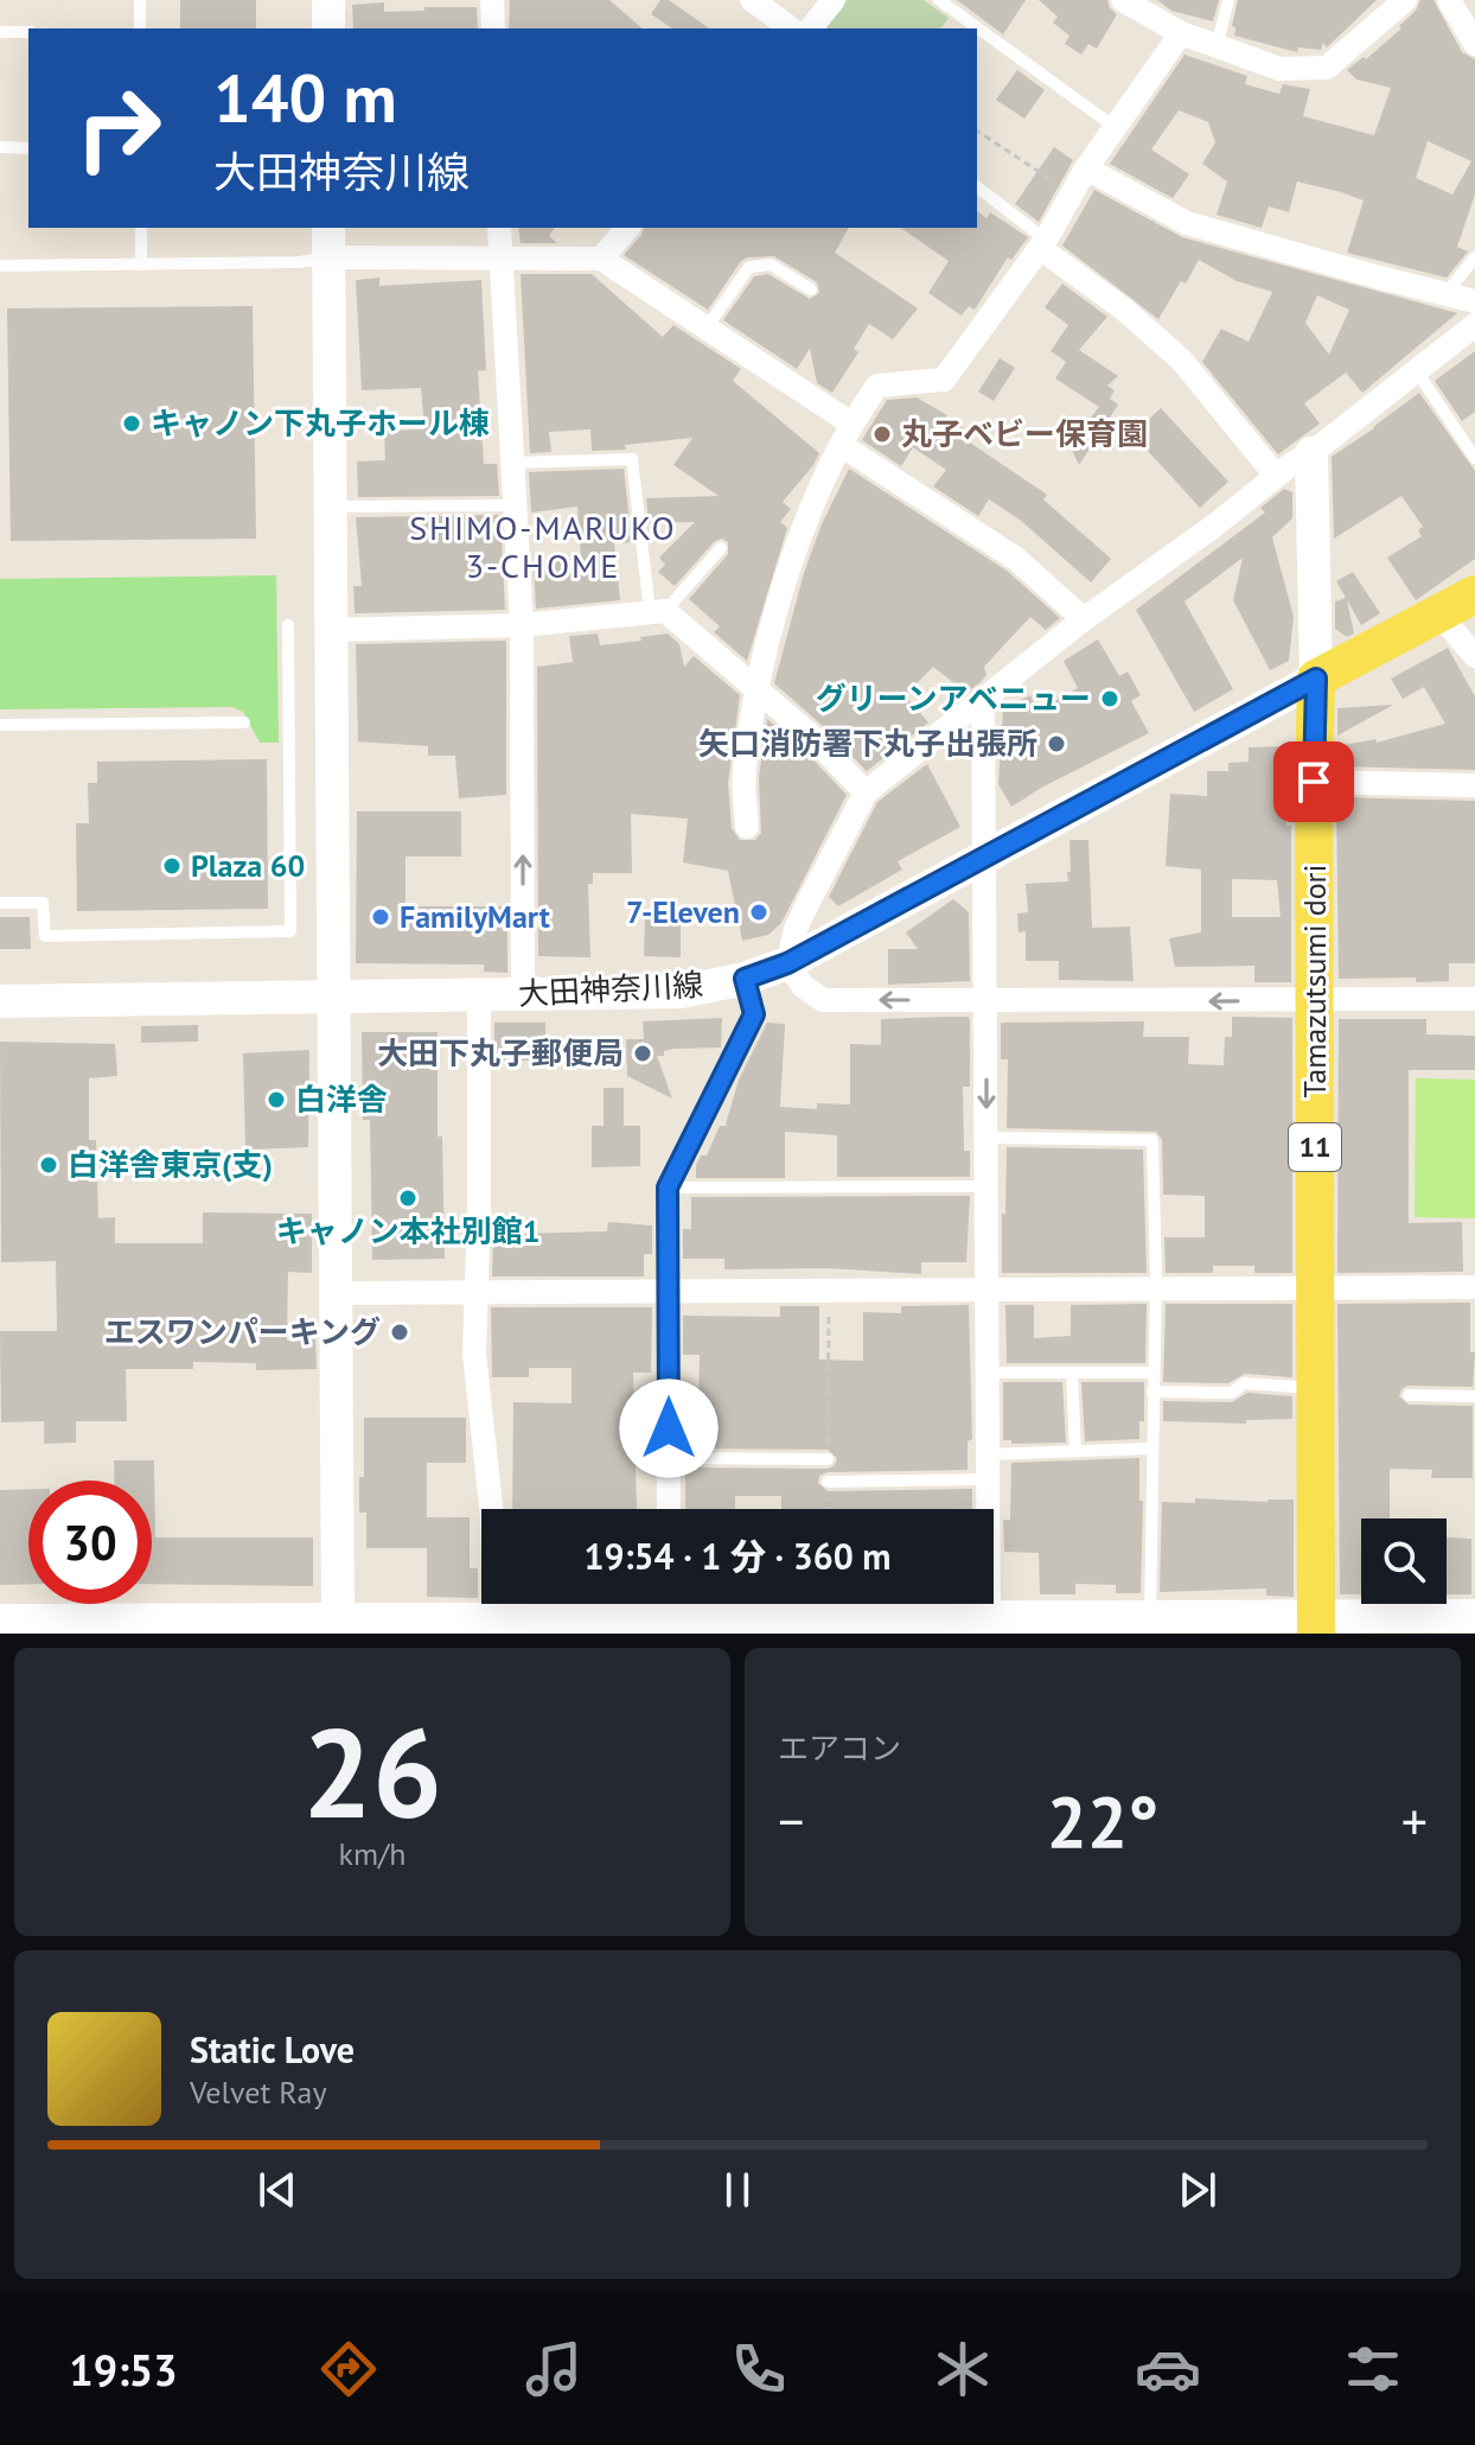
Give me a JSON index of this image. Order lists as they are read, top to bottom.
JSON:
{
  "streets": {
    "main road": ["Tamazutsumi dori", "11"],
    "street": ["大田神奈川線"]
  },
  "crossings": [
    ["Tamazutsumi dori", "大田神奈川線"]
  ],
  "districts": ["SHIMO-MARUKO 3-CHOME"],
  "places": [
    "キャノン下丸子ホール棟",
    "丸子ベビー保育園",
    "グリーンアベニュー",
    "矢口消防署下丸子出張所",
    "Plaza 60",
    "7-Eleven",
    "FamilyMart",
    "大田下丸子郵便局",
    "白洋舎",
    "白洋舎東京(支)",
    "キャノン本社別館1",
    "エスワンパーキング"
  ],
  "page": {
    "turn": ["140 m", "大田神奈川線"],
    "limit": "30",
    "trip": "19:54 · 1 分 · 360 m",
    "tile": [
      ["26", "km/h"],
      "エアコン"
    ],
    "heat": ["−", "22°", "+"],
    "song": ["Static Love", "Velvet Ray"],
    "tabs": "19:53"
  }
}
